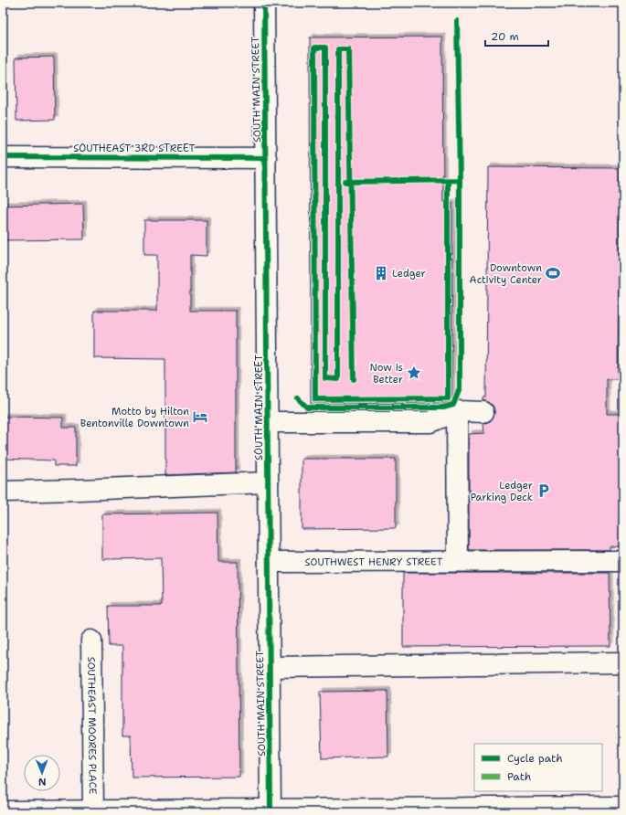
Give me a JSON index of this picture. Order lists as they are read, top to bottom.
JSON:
{
  "streets": {
    "street": [
      "SOUTH MAIN STREET",
      "SOUTHEAST 3RD STREET",
      "SOUTHWEST HENRY STREET",
      "SOUTHEAST MOORES PLACE"
    ]
  },
  "crossings": [
    ["SOUTH MAIN STREET", "SOUTHEAST 3RD STREET"],
    ["SOUTH MAIN STREET", "SOUTHWEST HENRY STREET"]
  ],
  "places": {
    "building": ["Ledger"],
    "sports": ["Downtown Activity Center"],
    "place": ["Now is Better"],
    "hotel": ["Motto by Hilton Bentonville Downtown"],
    "parking": ["Ledger Parking Deck"]
  },
  "legend": ["Cycle path", "Path"],
  "scale_bar": "20 m",
  "north": "bottom"
}
